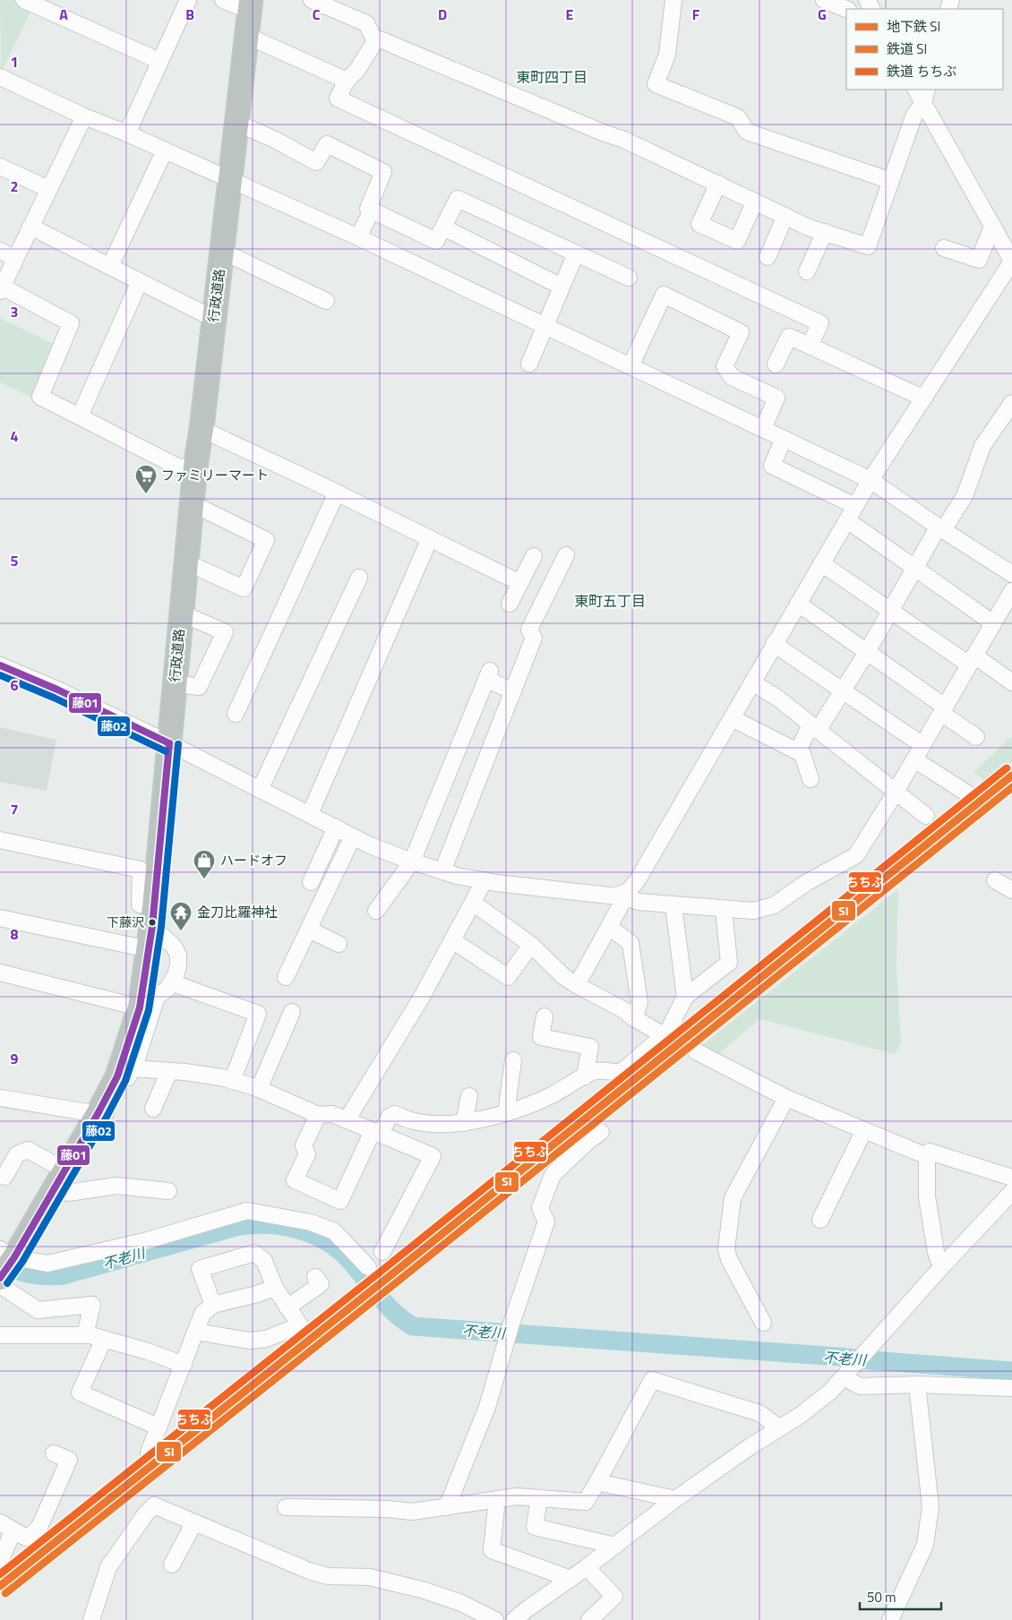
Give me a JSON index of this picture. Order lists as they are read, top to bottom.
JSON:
{
  "streets": {
    "highway": ["行政道路"]
  },
  "districts": ["東町四丁目", "東町五丁目"],
  "water": ["不老川"],
  "places": {
    "supermarket": ["ファミリーマート"],
    "shop": ["ハードオフ"],
    "other": ["下藤沢"],
    "temple": ["金刀比羅神社"]
  },
  "lines": [
    "transit line 藤01",
    "transit line 藤02",
    "rail line ちちぶ",
    "metro line SI",
    "rail line SI"
  ],
  "legend": ["地下鉄 SI", "鉄道 SI", "鉄道 ちちぶ"],
  "scale_bar": "50 m",
  "grid": {
    "columns": [
      "A",
      "B",
      "C",
      "D",
      "E",
      "F",
      "G"
    ],
    "rows": [
      "1",
      "2",
      "3",
      "4",
      "5",
      "6",
      "7",
      "8",
      "9"
    ]
  }
}
